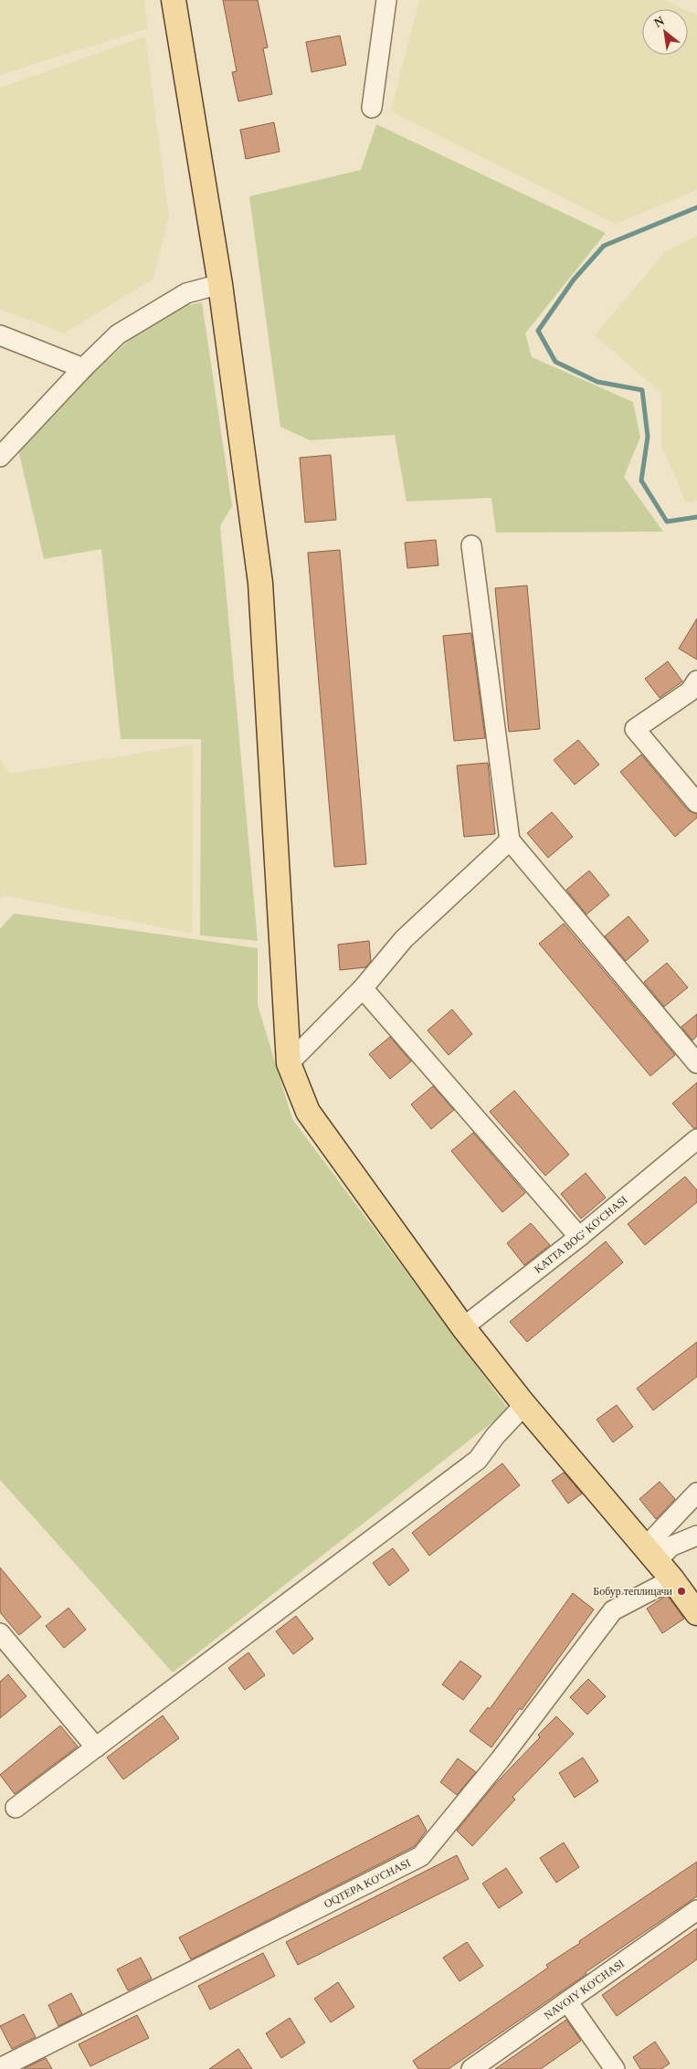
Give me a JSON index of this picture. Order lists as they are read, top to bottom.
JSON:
{
  "streets": {
    "street": ["KATTA BOG' KO'CHASI", "OQTEPA KO'CHASI", "NAVOIY KO'CHASI"]
  },
  "places": ["Бобур теплицачи"],
  "north": "top left"
}
